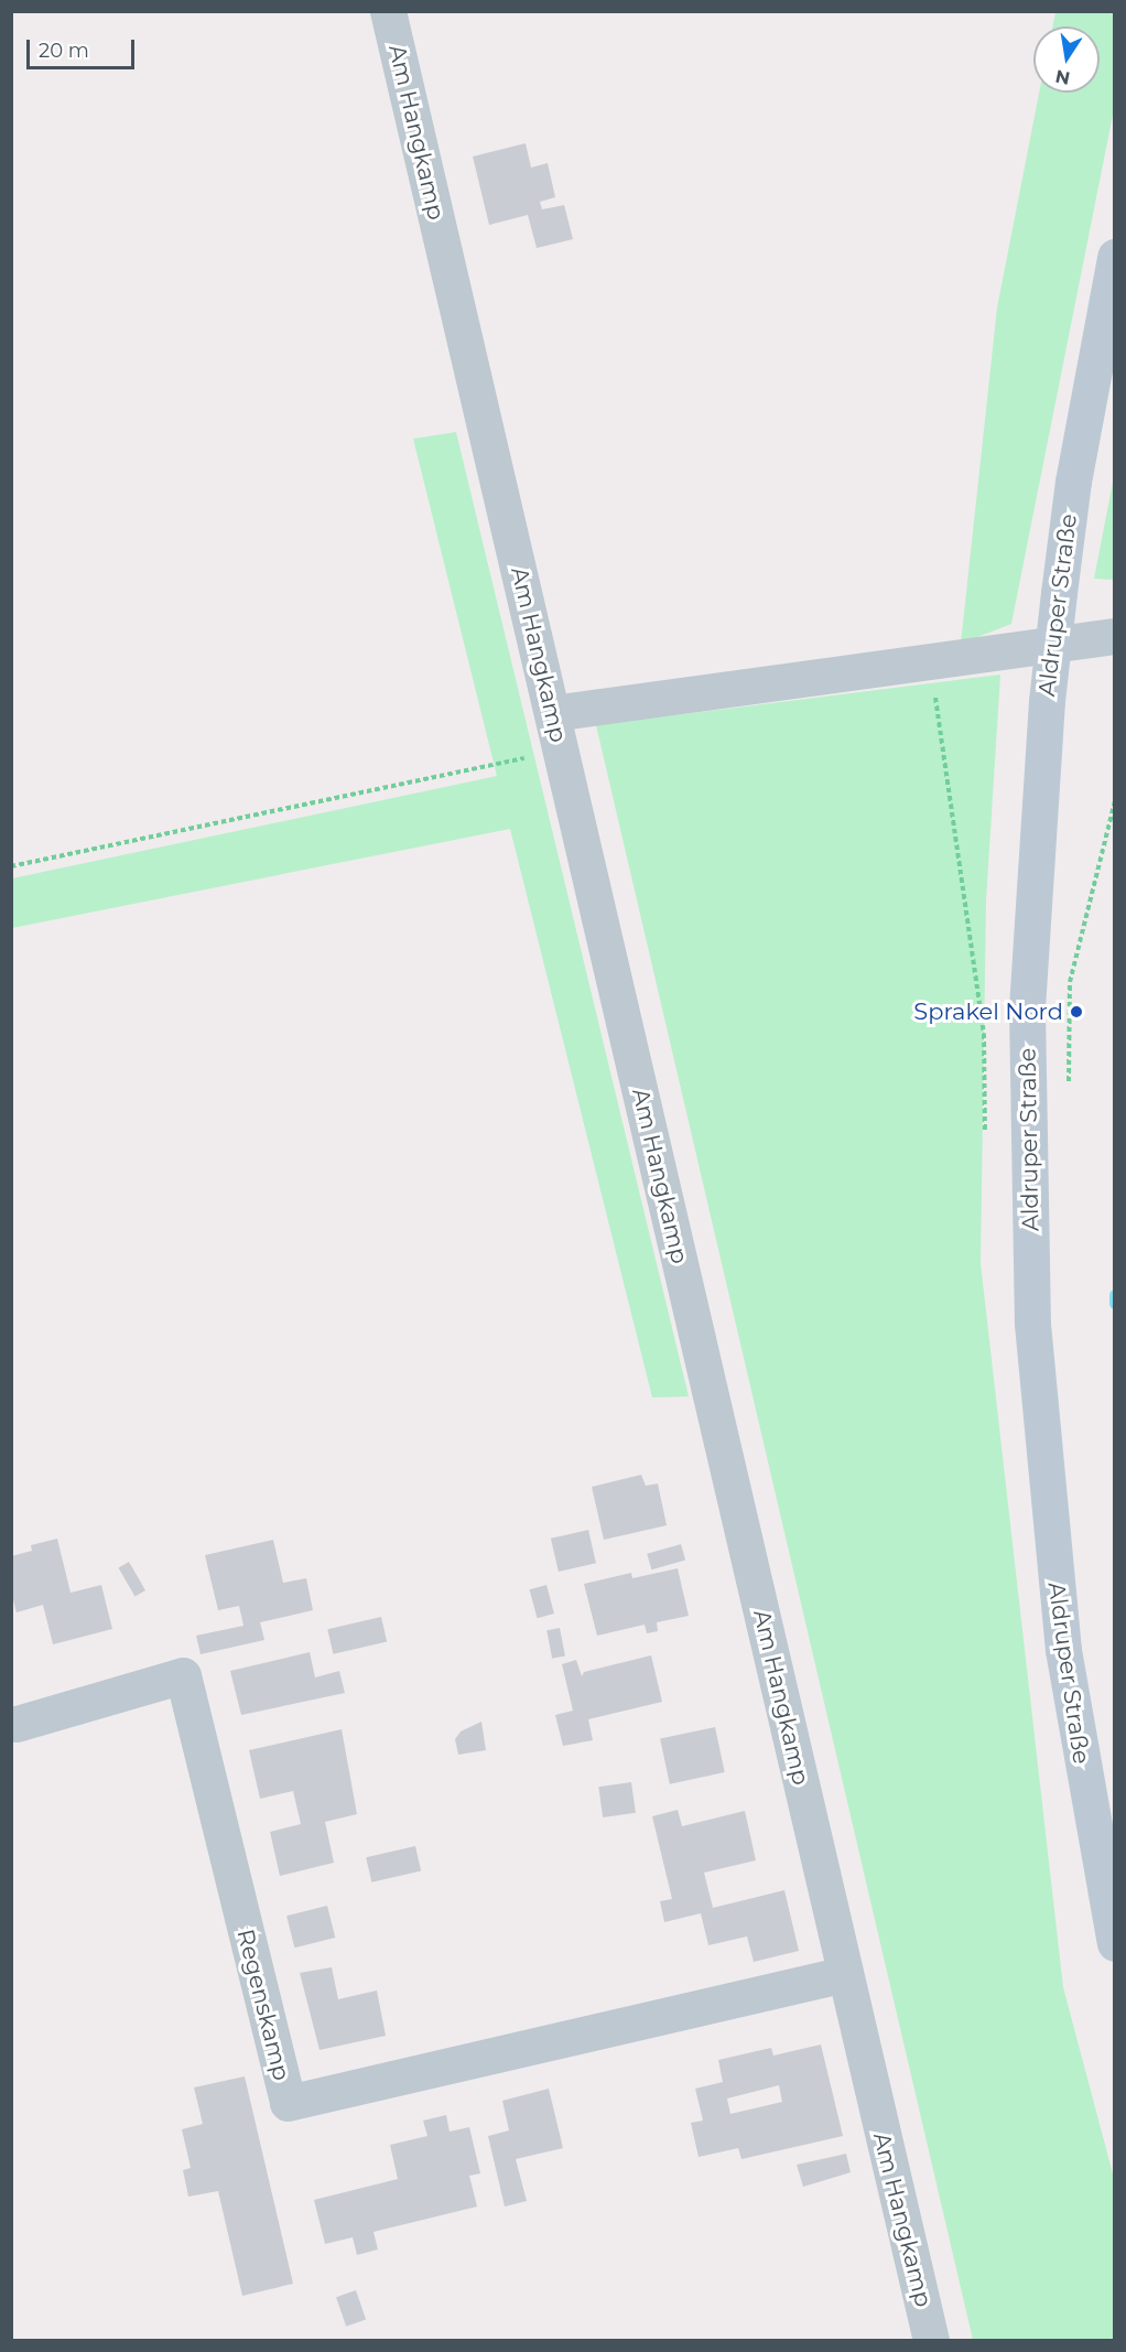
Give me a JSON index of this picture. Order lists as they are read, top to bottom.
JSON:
{
  "streets": {
    "main road": ["Aldruper Straße"],
    "street": ["Am Hangkamp", "Regenskamp"]
  },
  "crossings": [
    ["Am Hangkamp", "Regenskamp"]
  ],
  "places": ["Sprakel Nord"],
  "scale_bar": "20 m",
  "north": "bottom"
}
